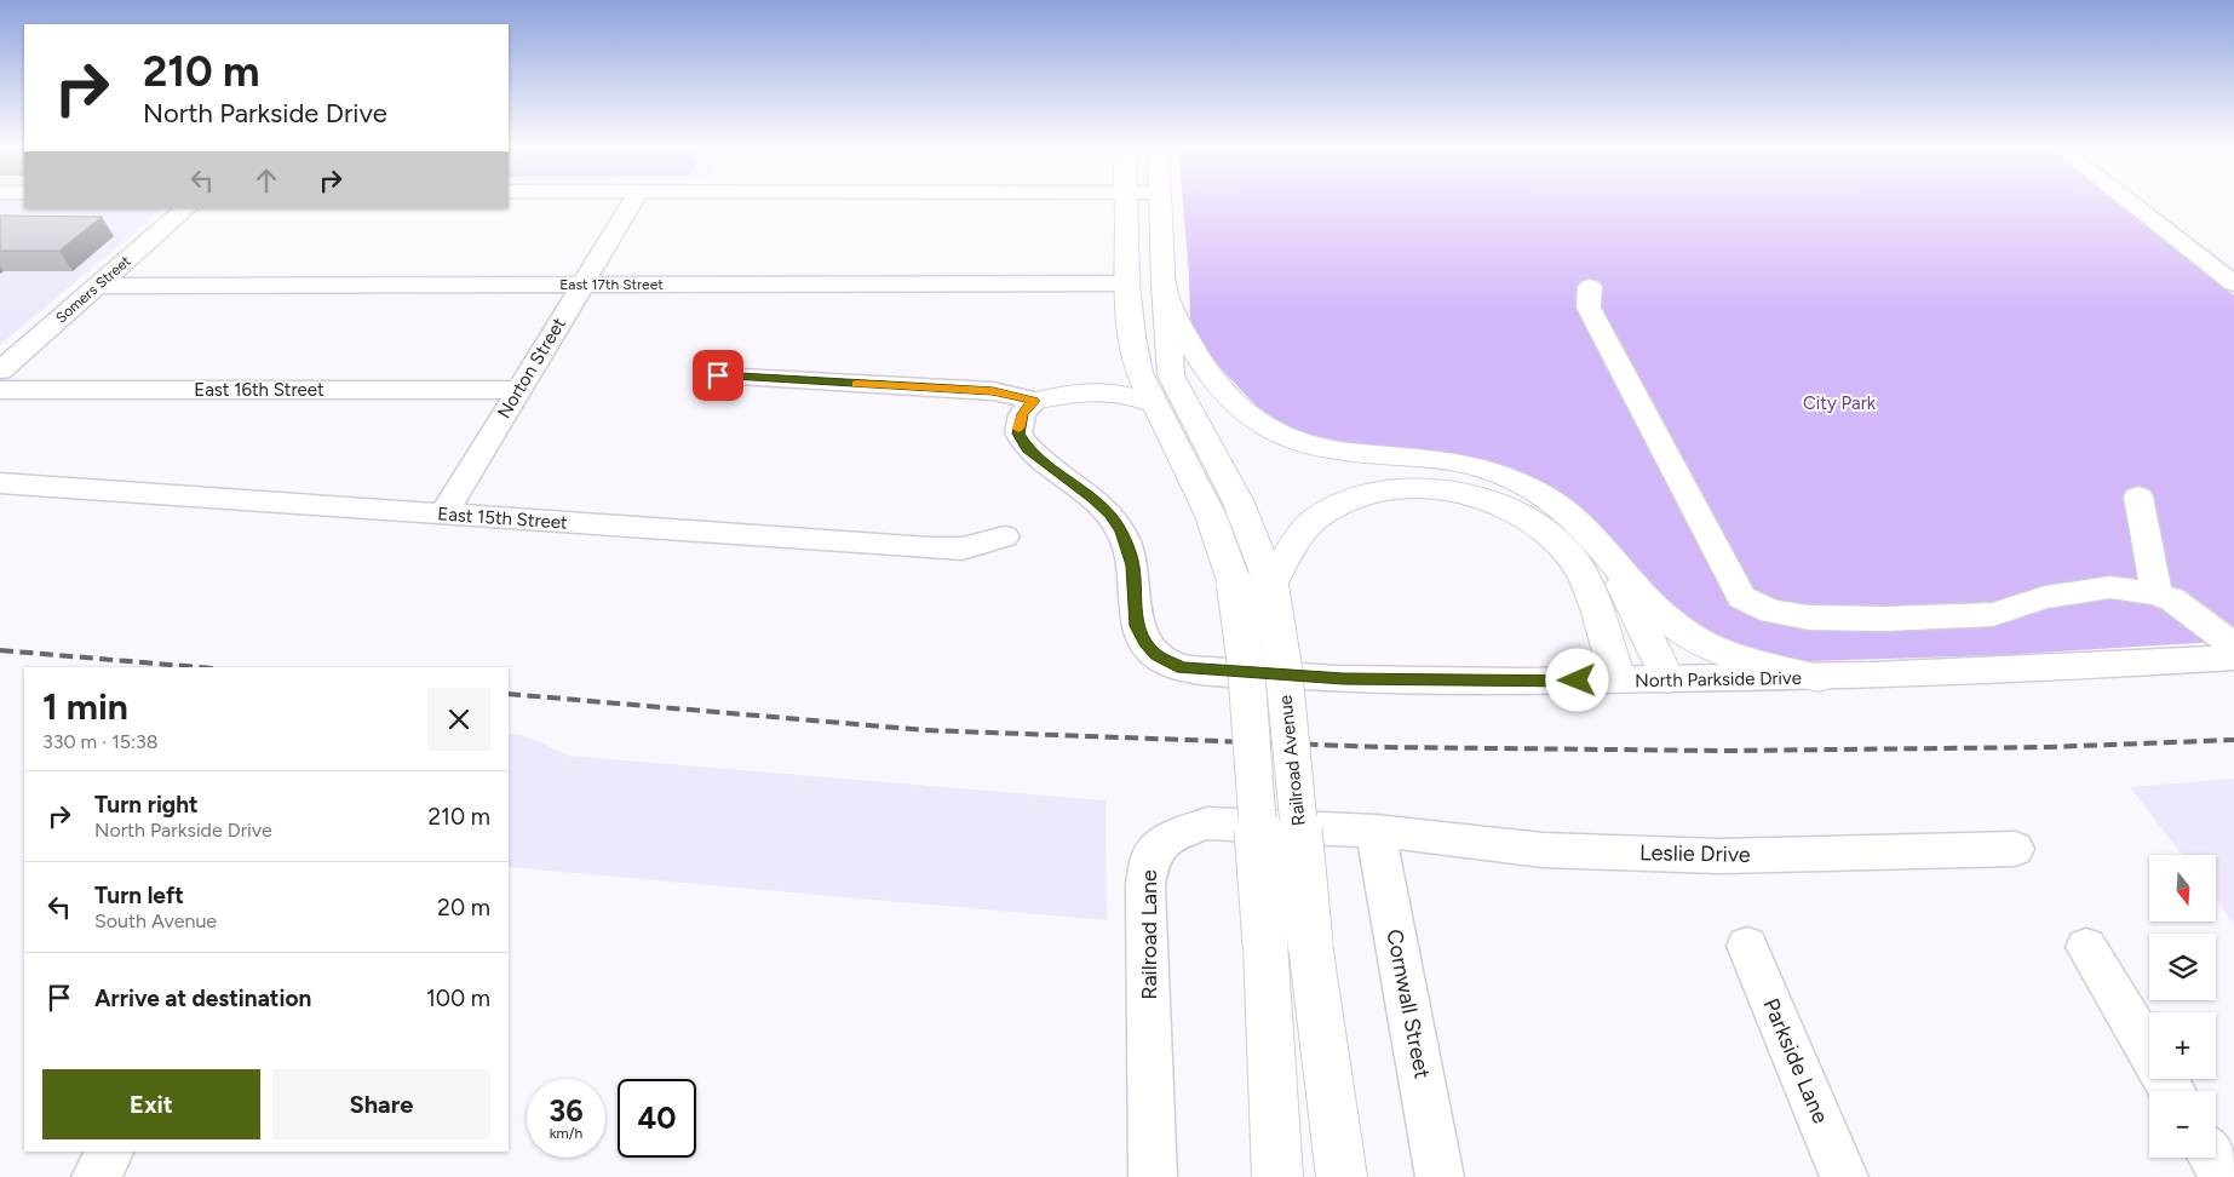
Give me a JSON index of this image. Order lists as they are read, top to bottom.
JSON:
{
  "streets": {
    "main road": ["Railroad Avenue"],
    "street": [
      "East 17th Street",
      "Somers Street",
      "Norton Street",
      "East 16th Street",
      "East 15th Street",
      "North Parkside Drive",
      "Leslie Drive",
      "Railroad Lane",
      "Cornwall Street",
      "Parkside Lane"
    ]
  },
  "crossings": [
    ["East 17th Street", "Somers Street"],
    ["East 17th Street", "Norton Street"],
    ["East 17th Street", "Railroad Avenue"],
    ["Norton Street", "East 16th Street"],
    ["Norton Street", "East 15th Street"],
    ["Leslie Drive", "Railroad Lane"],
    ["Leslie Drive", "Cornwall Street"],
    ["Railroad Lane", "Cornwall Street"]
  ],
  "parks": ["City Park"],
  "north": "bottom",
  "page": {
    "turn": ["210 m", "North Parkside Drive"],
    "heading": ["1 min", "330 m · 15:38"],
    "list": [
      {
        "name": "Turn right",
        "note": "North Parkside Drive",
        "value": "210 m"
      },
      {
        "name": "Turn left",
        "note": "South Avenue",
        "value": "20 m"
      },
      {
        "name": "Arrive at destination",
        "value": "100 m"
      }
    ],
    "map_buttons": ["+", "−"],
    "buttons": ["Exit", "Share"],
    "speed": "36 km/h",
    "limit": "40"
  }
}
